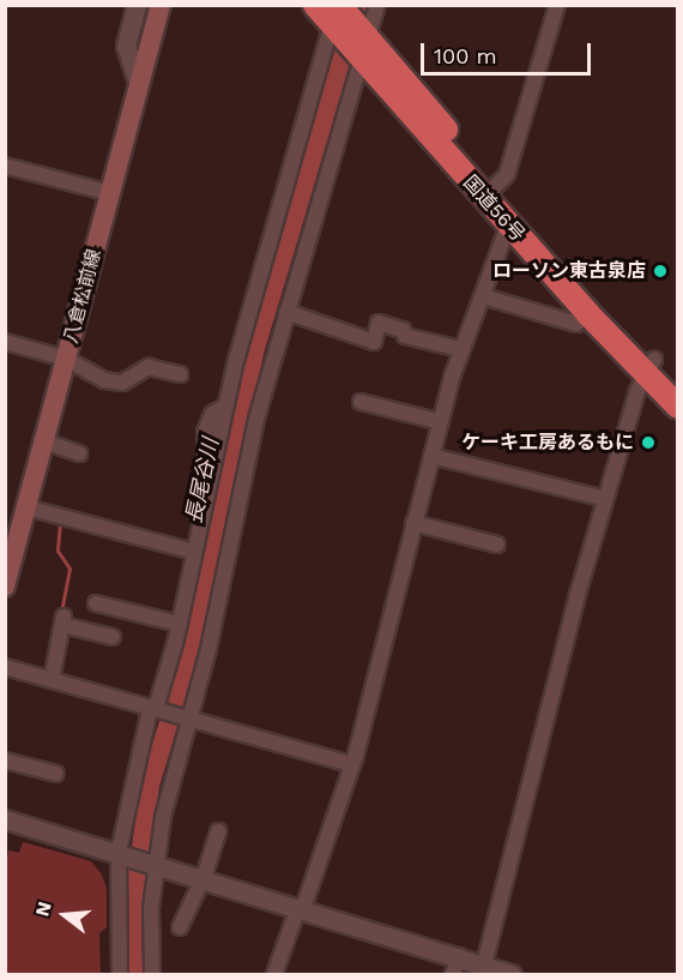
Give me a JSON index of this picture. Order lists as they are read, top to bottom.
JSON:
{
  "streets": {
    "highway": ["国道56号"],
    "main road": ["八倉松前線"]
  },
  "water": ["長尾谷川"],
  "places": ["ローソン東古泉店", "ケーキ工房あるもに"],
  "scale_bar": "100 m",
  "north": "left"
}
